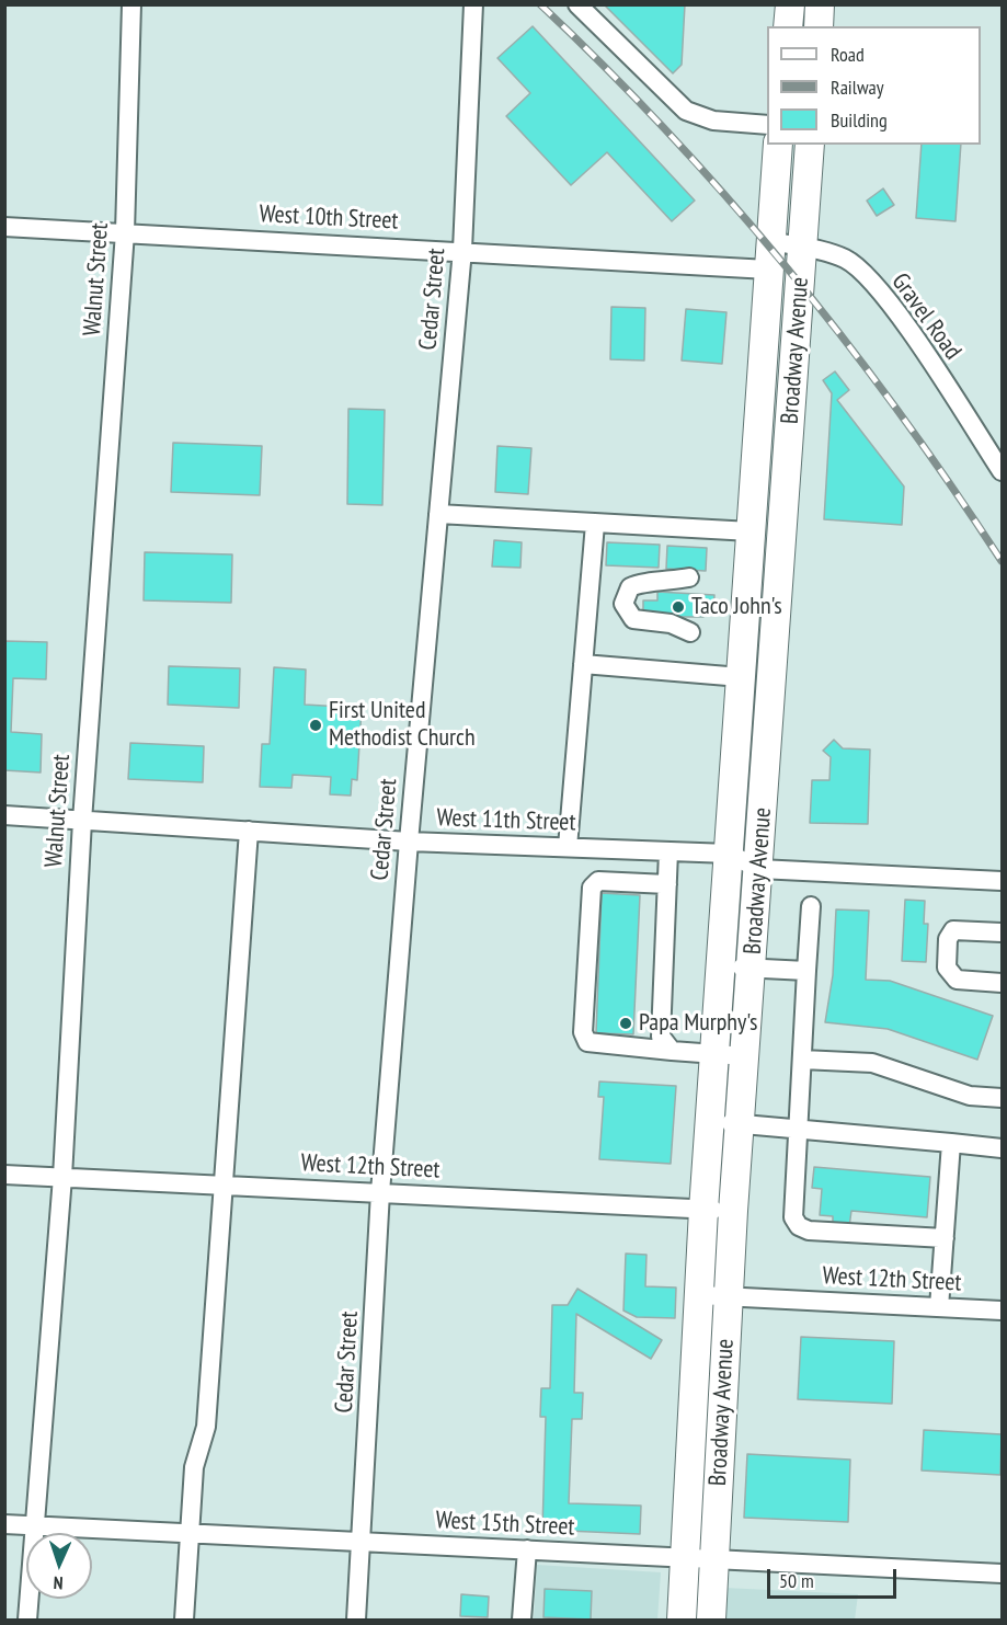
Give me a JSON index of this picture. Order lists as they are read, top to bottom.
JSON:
{
  "streets": {
    "highway": ["Broadway Avenue"],
    "street": [
      "West 10th Street",
      "Walnut Street",
      "Cedar Street",
      "Gravel Road",
      "West 11th Street",
      "West 12th Street",
      "West 15th Street"
    ]
  },
  "crossings": [
    ["West 10th Street", "Walnut Street"],
    ["West 10th Street", "Cedar Street"],
    ["West 10th Street", "Broadway Avenue"],
    ["Walnut Street", "West 11th Street"],
    ["Walnut Street", "West 12th Street"],
    ["Walnut Street", "West 15th Street"],
    ["Cedar Street", "West 11th Street"],
    ["Cedar Street", "West 12th Street"],
    ["Cedar Street", "West 15th Street"],
    ["Gravel Road", "Broadway Avenue"],
    ["Broadway Avenue", "West 11th Street"],
    ["Broadway Avenue", "West 12th Street"],
    ["Broadway Avenue", "West 15th Street"]
  ],
  "places": ["Taco John's", "First United Methodist Church", "Papa Murphy's"],
  "legend": ["Road", "Railway", "Building"],
  "scale_bar": "50 m",
  "north": "bottom"
}
